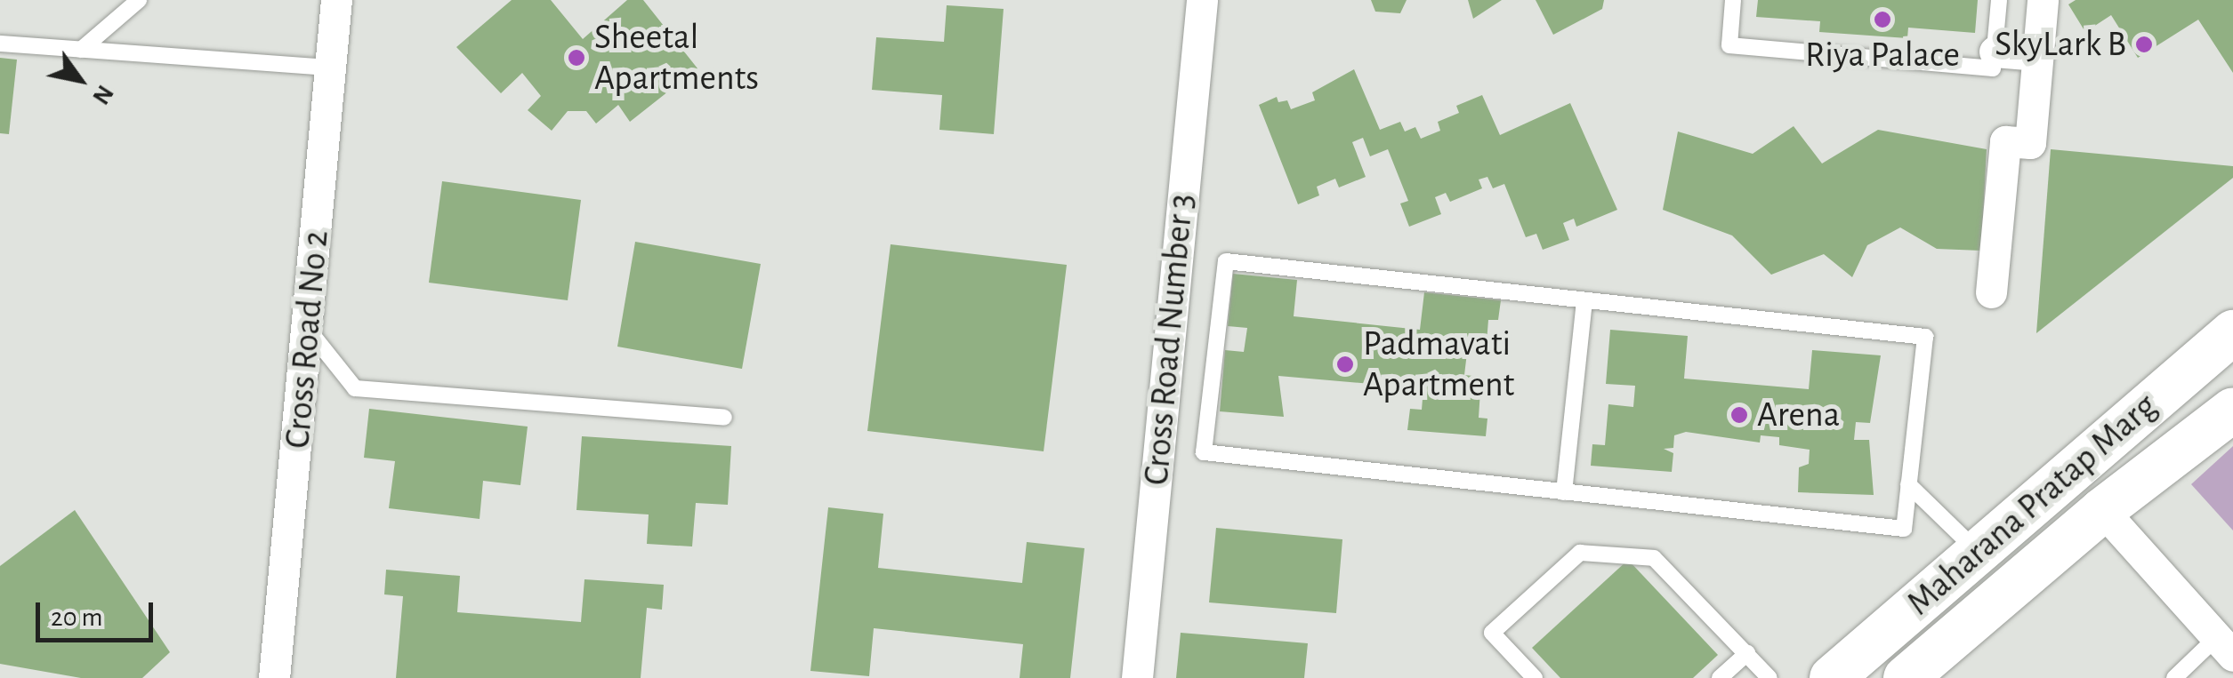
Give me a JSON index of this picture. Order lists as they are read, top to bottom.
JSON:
{
  "streets": {
    "main road": ["Maharana Pratap Marg"],
    "street": ["Cross Road No 2", "Cross Road Number 3"]
  },
  "places": [
    "Riya Palace",
    "SkyLark B",
    "Sheetal Apartments",
    "Padmavati Apartment",
    "Arena"
  ],
  "scale_bar": "20 m",
  "north": "bottom right"
}
